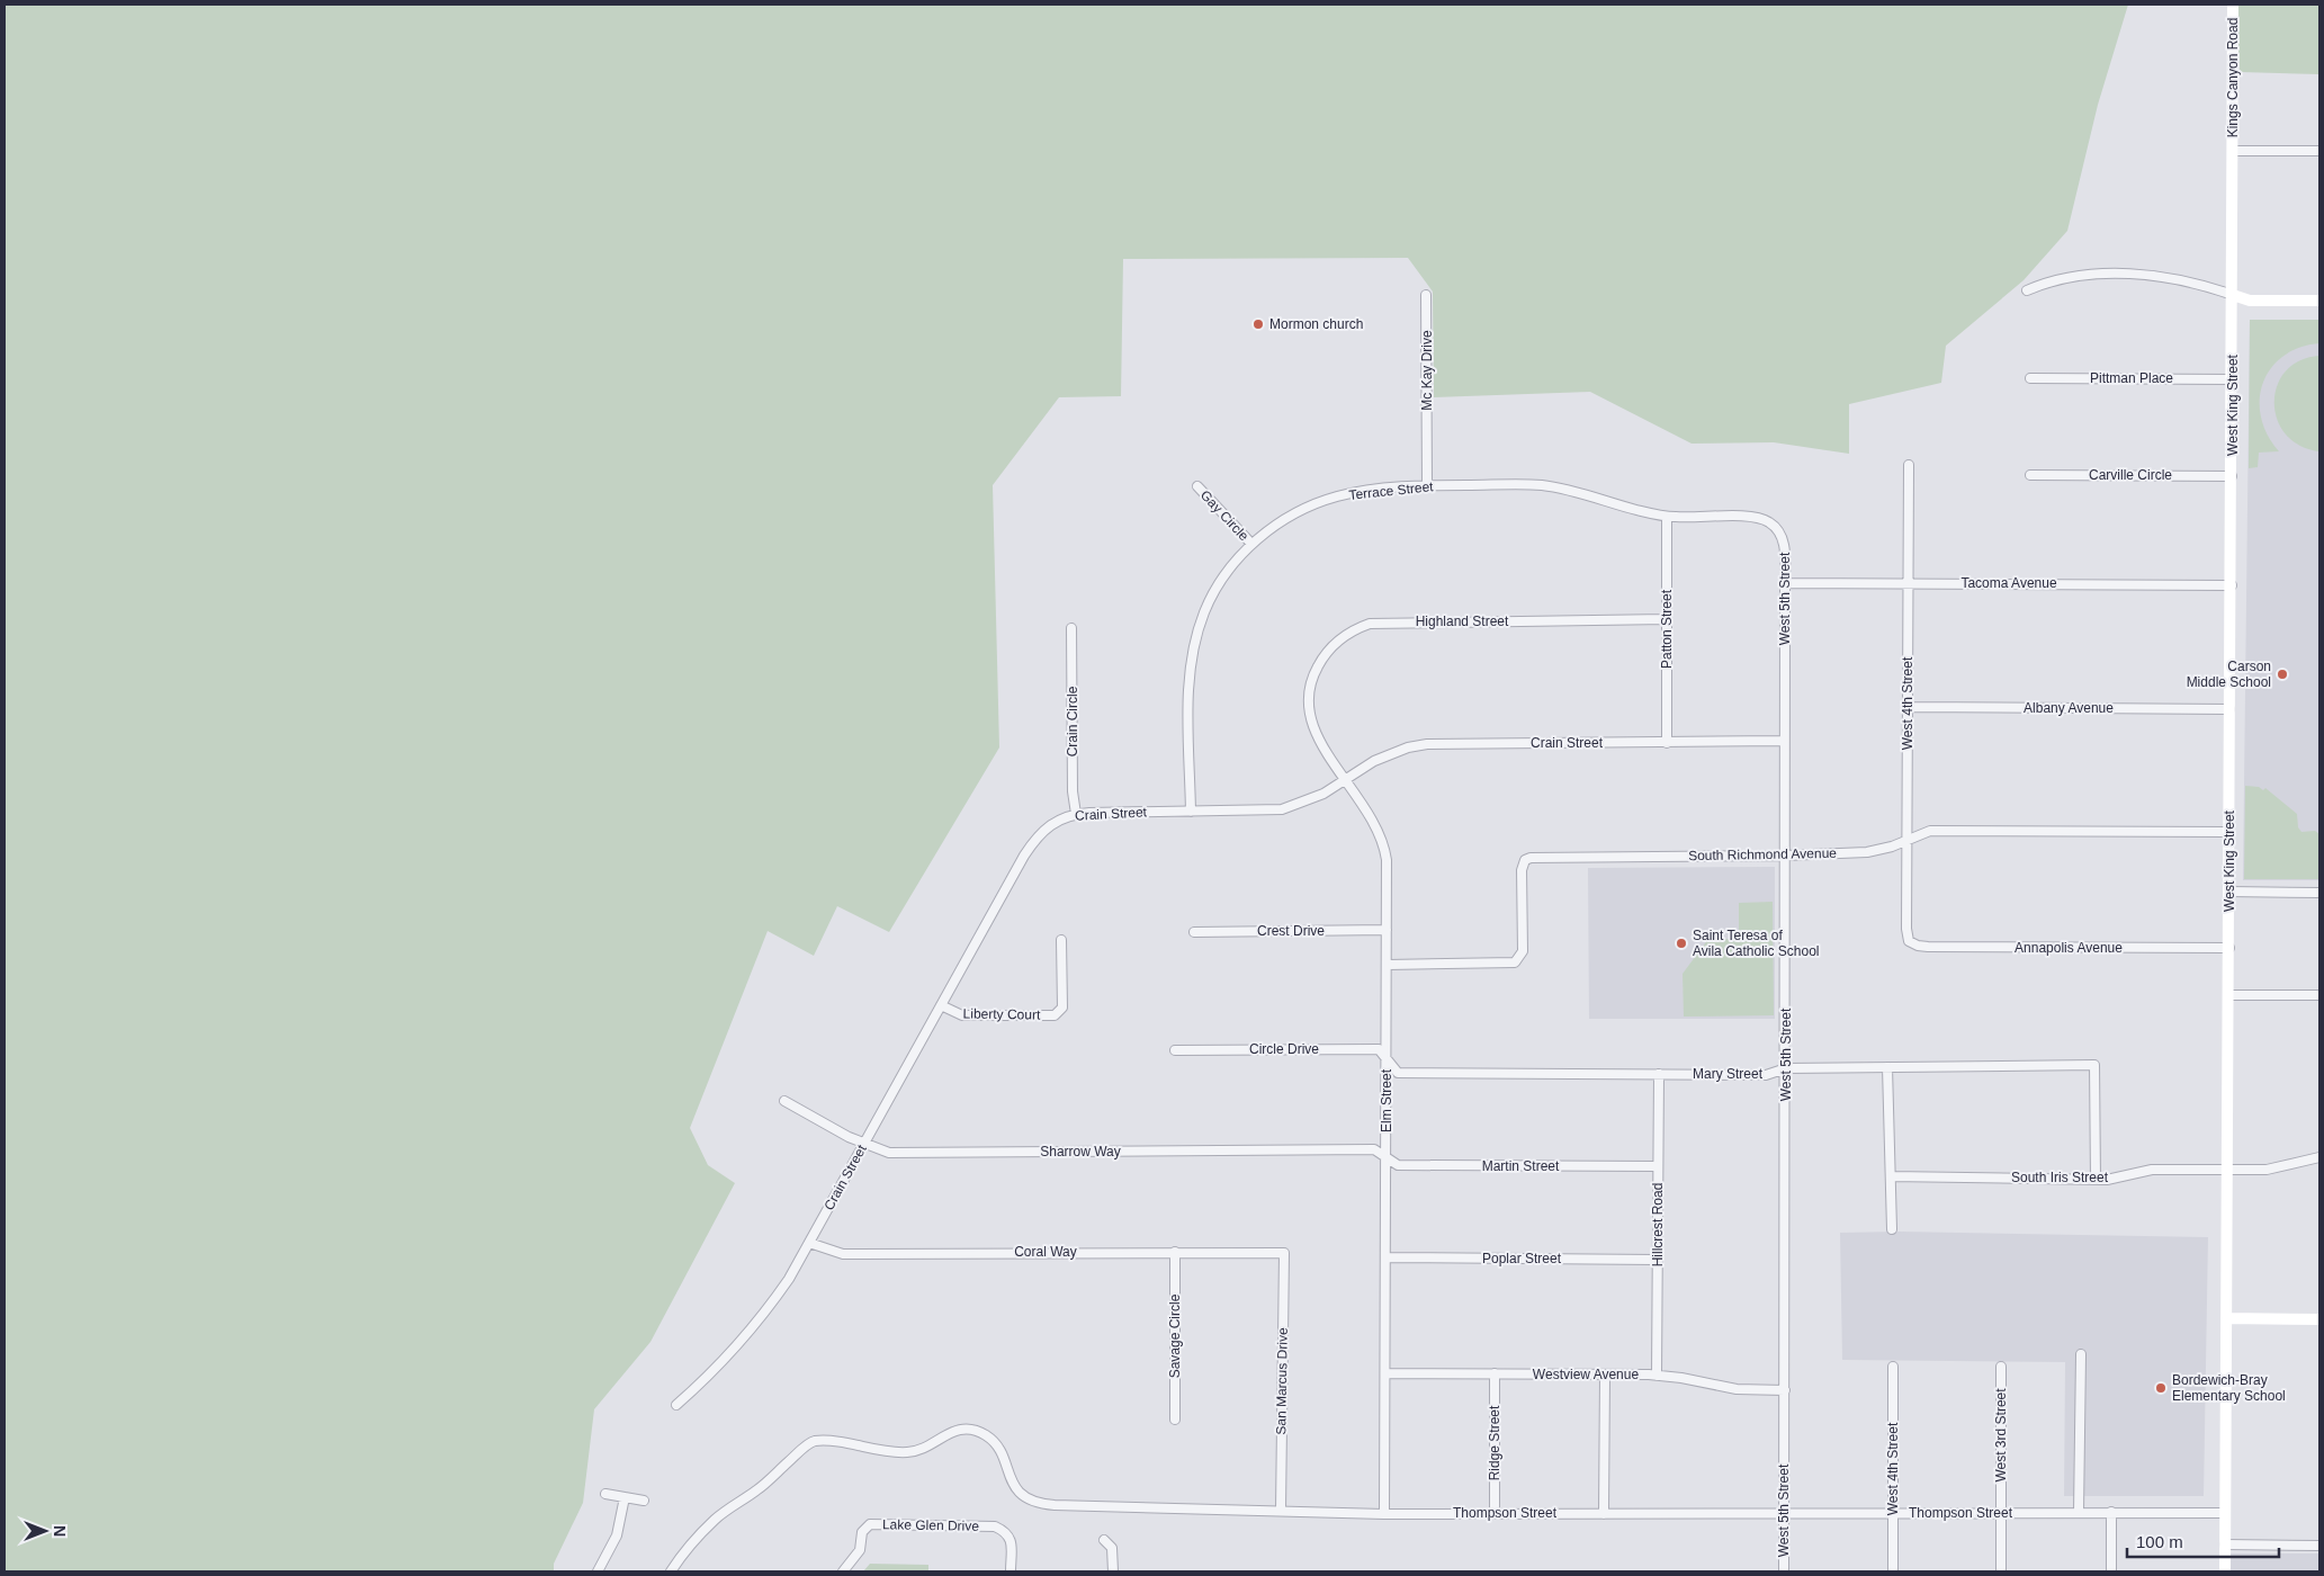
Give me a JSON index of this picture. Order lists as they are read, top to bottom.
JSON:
{
  "streets": {
    "street": [
      "Kings Canyon Road",
      "Mc Kay Drive",
      "Pittman Place",
      "West King Street",
      "Carville Circle",
      "Terrace Street",
      "Gay Circle",
      "Tacoma Avenue",
      "West 5th Street",
      "Highland Street",
      "Patton Street",
      "West 4th Street",
      "Albany Avenue",
      "Crain Circle",
      "Crain Street",
      "South Richmond Avenue",
      "Crest Drive",
      "Annapolis Avenue",
      "Liberty Court",
      "Circle Drive",
      "Mary Street",
      "Elm Street",
      "Sharrow Way",
      "Martin Street",
      "South Iris Street",
      "Hillcrest Road",
      "Coral Way",
      "Poplar Street",
      "Savage Circle",
      "Westview Avenue",
      "San Marcus Drive",
      "West 3rd Street",
      "Ridge Street",
      "Thompson Street",
      "Lake Glen Drive"
    ]
  },
  "crossings": [
    ["Kings Canyon Road", "West King Street"],
    ["Mc Kay Drive", "Terrace Street"],
    ["Pittman Place", "West King Street"],
    ["West King Street", "Carville Circle"],
    ["West King Street", "Tacoma Avenue"],
    ["West King Street", "Albany Avenue"],
    ["West King Street", "South Richmond Avenue"],
    ["West King Street", "Annapolis Avenue"],
    ["West King Street", "South Iris Street"],
    ["West King Street", "Thompson Street"],
    ["Terrace Street", "Gay Circle"],
    ["Terrace Street", "West 5th Street"],
    ["Terrace Street", "Patton Street"],
    ["Terrace Street", "Crain Street"],
    ["Tacoma Avenue", "West 5th Street"],
    ["Tacoma Avenue", "West 4th Street"],
    ["West 5th Street", "Crain Street"],
    ["West 5th Street", "South Richmond Avenue"],
    ["West 5th Street", "Mary Street"],
    ["West 5th Street", "Westview Avenue"],
    ["West 5th Street", "Thompson Street"],
    ["Highland Street", "Patton Street"],
    ["Highland Street", "Elm Street"],
    ["Patton Street", "Crain Street"],
    ["West 4th Street", "Albany Avenue"],
    ["West 4th Street", "South Richmond Avenue"],
    ["West 4th Street", "Annapolis Avenue"],
    ["West 4th Street", "Thompson Street"],
    ["Crain Circle", "Crain Street"],
    ["Crain Street", "Liberty Court"],
    ["Crain Street", "Elm Street"],
    ["Crain Street", "Sharrow Way"],
    ["Crain Street", "Coral Way"],
    ["South Richmond Avenue", "Elm Street"],
    ["Crest Drive", "Elm Street"],
    ["Circle Drive", "Mary Street"],
    ["Circle Drive", "Elm Street"],
    ["Mary Street", "Elm Street"],
    ["Mary Street", "South Iris Street"],
    ["Mary Street", "Hillcrest Road"],
    ["Elm Street", "Sharrow Way"],
    ["Elm Street", "Martin Street"],
    ["Elm Street", "Poplar Street"],
    ["Elm Street", "Westview Avenue"],
    ["Elm Street", "Thompson Street"],
    ["Sharrow Way", "Martin Street"],
    ["Martin Street", "Hillcrest Road"],
    ["Hillcrest Road", "Poplar Street"],
    ["Hillcrest Road", "Westview Avenue"],
    ["Coral Way", "Savage Circle"],
    ["Coral Way", "San Marcus Drive"],
    ["Westview Avenue", "Ridge Street"],
    ["San Marcus Drive", "Thompson Street"],
    ["West 3rd Street", "Thompson Street"],
    ["Ridge Street", "Thompson Street"]
  ],
  "places": [
    "Mormon church",
    "Carson Middle School",
    "Saint Teresa of Avila Catholic School",
    "Bordewich-Bray Elementary School"
  ],
  "scale_bar": "100 m",
  "north": "right"
}
